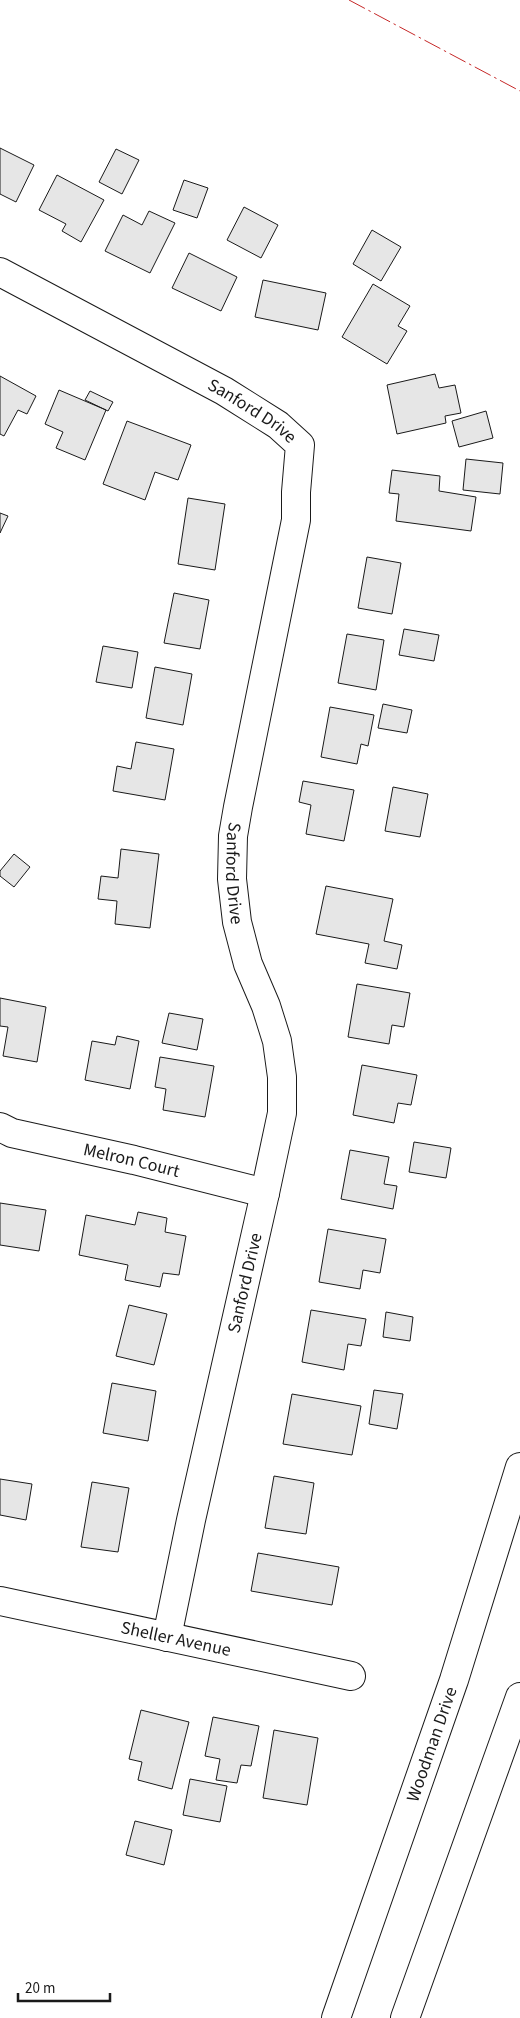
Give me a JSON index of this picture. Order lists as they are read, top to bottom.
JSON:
{
  "streets": {
    "street": [
      "Sanford Drive",
      "Melron Court",
      "Sheller Avenue",
      "Woodman Drive"
    ]
  },
  "crossings": [
    ["Sanford Drive", "Melron Court"],
    ["Sanford Drive", "Sheller Avenue"]
  ],
  "scale_bar": "20 m"
}
